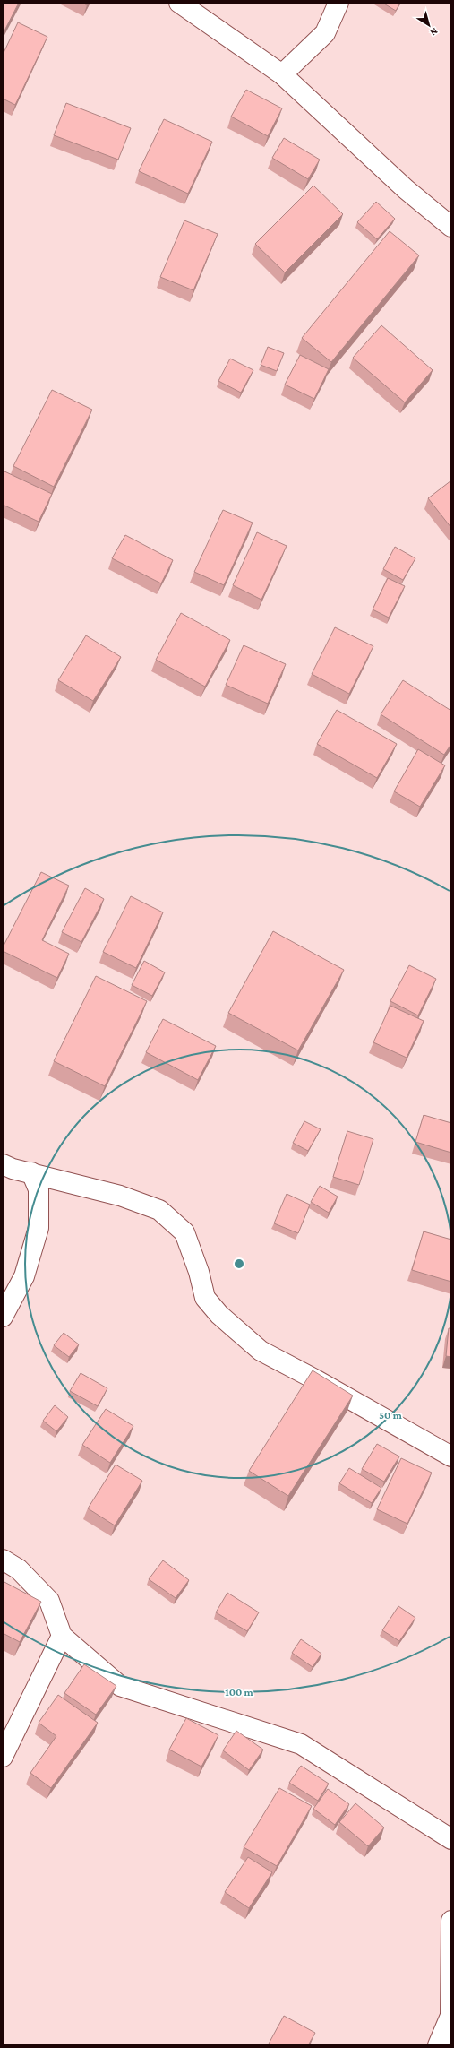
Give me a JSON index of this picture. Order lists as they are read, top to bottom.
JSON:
{
  "north": "bottom right",
  "rings": ["50 m", "100 m"]
}
